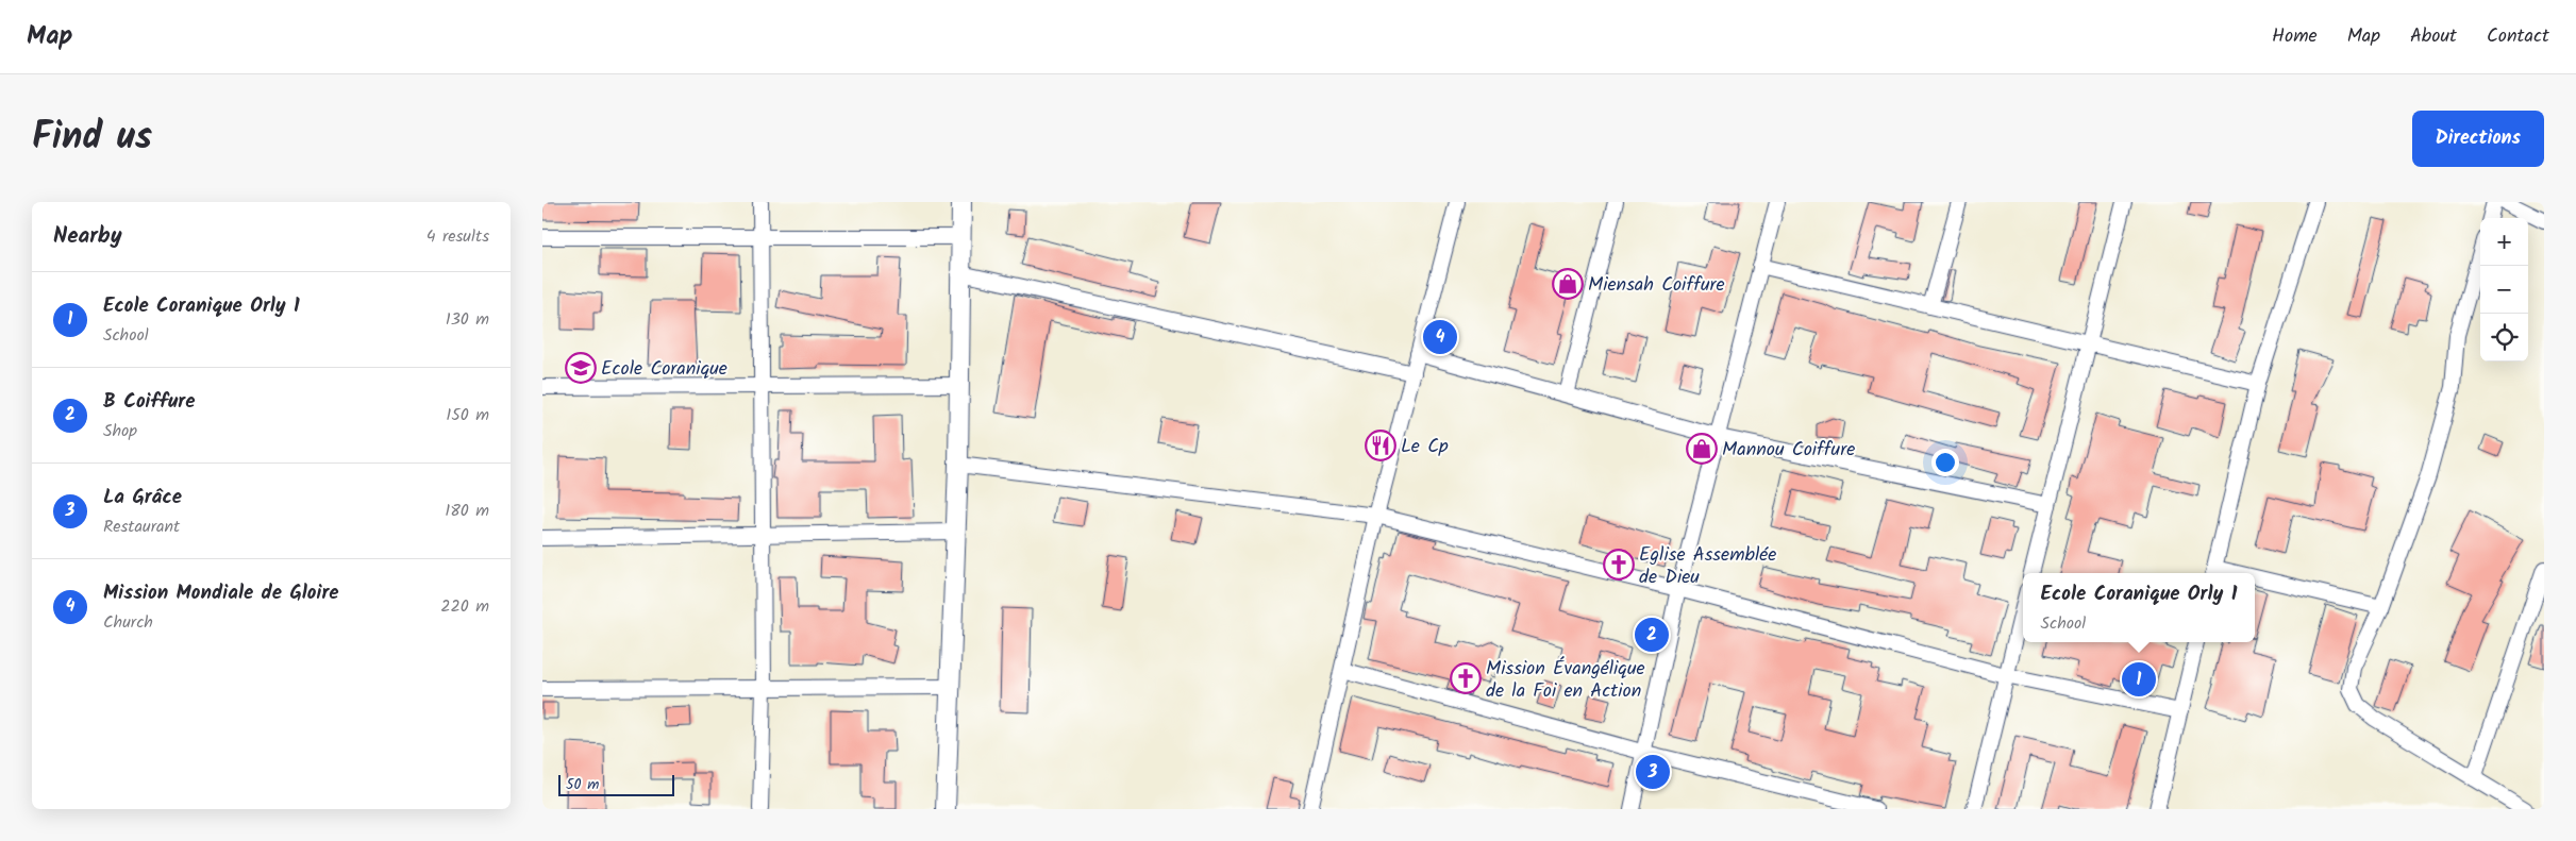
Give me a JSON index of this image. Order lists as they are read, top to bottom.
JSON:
{
  "places": {
    "shop": ["Miensah Coiffure", "Mannou Coiffure"],
    "school or university": ["Ecole Coranique"],
    "restaurant": ["Le Cp"],
    "church": ["Eglise Assemblée de Dieu", "Mission Évangélique de la Foi en Action"]
  },
  "scale_bar": "50 m",
  "page": {
    "header": "Map",
    "nav": [
      "Home",
      "Map",
      "About",
      "Contact"
    ],
    "title": "Find us",
    "buttons": "Directions",
    "heading": ["Nearby", "4 results"],
    "map_buttons": ["+", "−"],
    "list": [
      {
        "mark": "1",
        "name": "Ecole Coranique Orly 1",
        "note": "School",
        "value": "130 m"
      },
      {
        "mark": "2",
        "name": "B Coiffure",
        "note": "Shop",
        "value": "150 m"
      },
      {
        "mark": "3",
        "name": "La Grâce",
        "note": "Restaurant",
        "value": "180 m"
      },
      {
        "mark": "4",
        "name": "Mission Mondiale de Gloire",
        "note": "Church",
        "value": "220 m"
      }
    ],
    "pins": [
      "4",
      "2",
      "1",
      "3"
    ],
    "popup": ["Ecole Coranique Orly 1", "School"],
    "scale": "50 m"
  }
}
